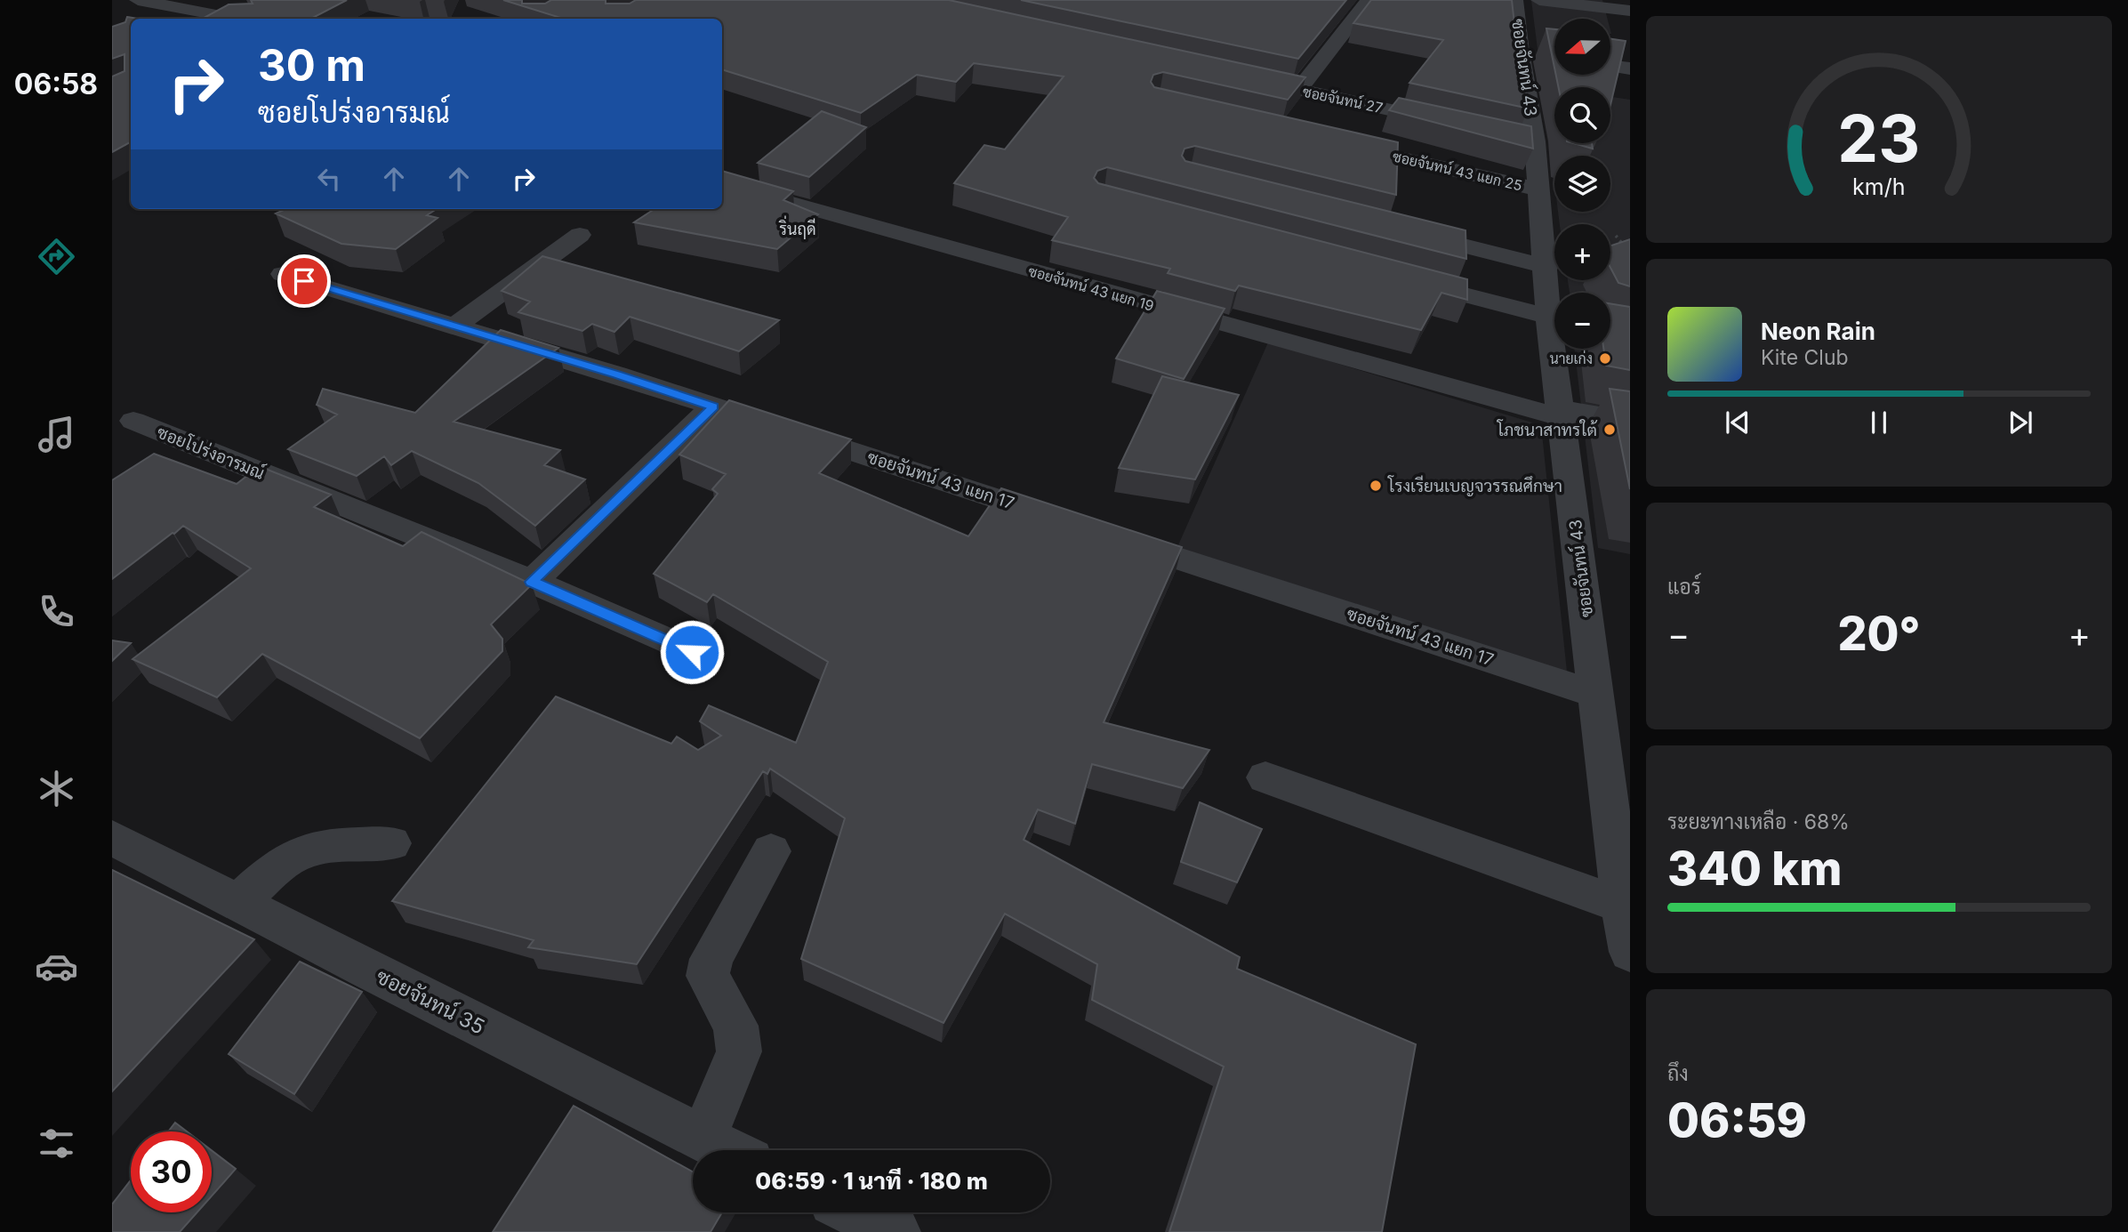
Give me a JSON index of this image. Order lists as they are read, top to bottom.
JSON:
{
  "streets": {
    "street": [
      "ซอยจันทน์ 43",
      "ซอยจันทน์ 27",
      "ซอยจันทน์ 43 แยก 25",
      "ซอยจันทน์ 43 แยก 19",
      "ซอยโปร่งอารมณ์",
      "ซอยจันทน์ 43 แยก 17",
      "ซอยจันทน์ 35"
    ]
  },
  "crossings": [
    ["ซอยจันทน์ 43", "ซอยจันทน์ 43 แยก 25"],
    ["ซอยจันทน์ 43", "ซอยจันทน์ 43 แยก 19"],
    ["ซอยจันทน์ 43", "ซอยจันทน์ 43 แยก 17"]
  ],
  "districts": ["ริ่นฤดี"],
  "places": ["นายเก่ง", "โภชนาสาทรใต้", "โรงเรียนเบญจวรรณศึกษา"],
  "north": "left",
  "page": {
    "tabs": "06:58",
    "map_buttons": ["+", "−"],
    "turn": ["30 m", "ซอยโปร่งอารมณ์"],
    "song": ["Neon Rain", "Kite Club"],
    "tile": [
      "แอร์",
      ["ระยะทางเหลือ · 68%", "340 km"],
      ["ถึง", "06:59"]
    ],
    "heat": ["−", "20°", "+"],
    "limit": "30",
    "trip": "06:59 · 1 นาที · 180 m",
    "gauge": ["23", "km/h"]
  }
}
